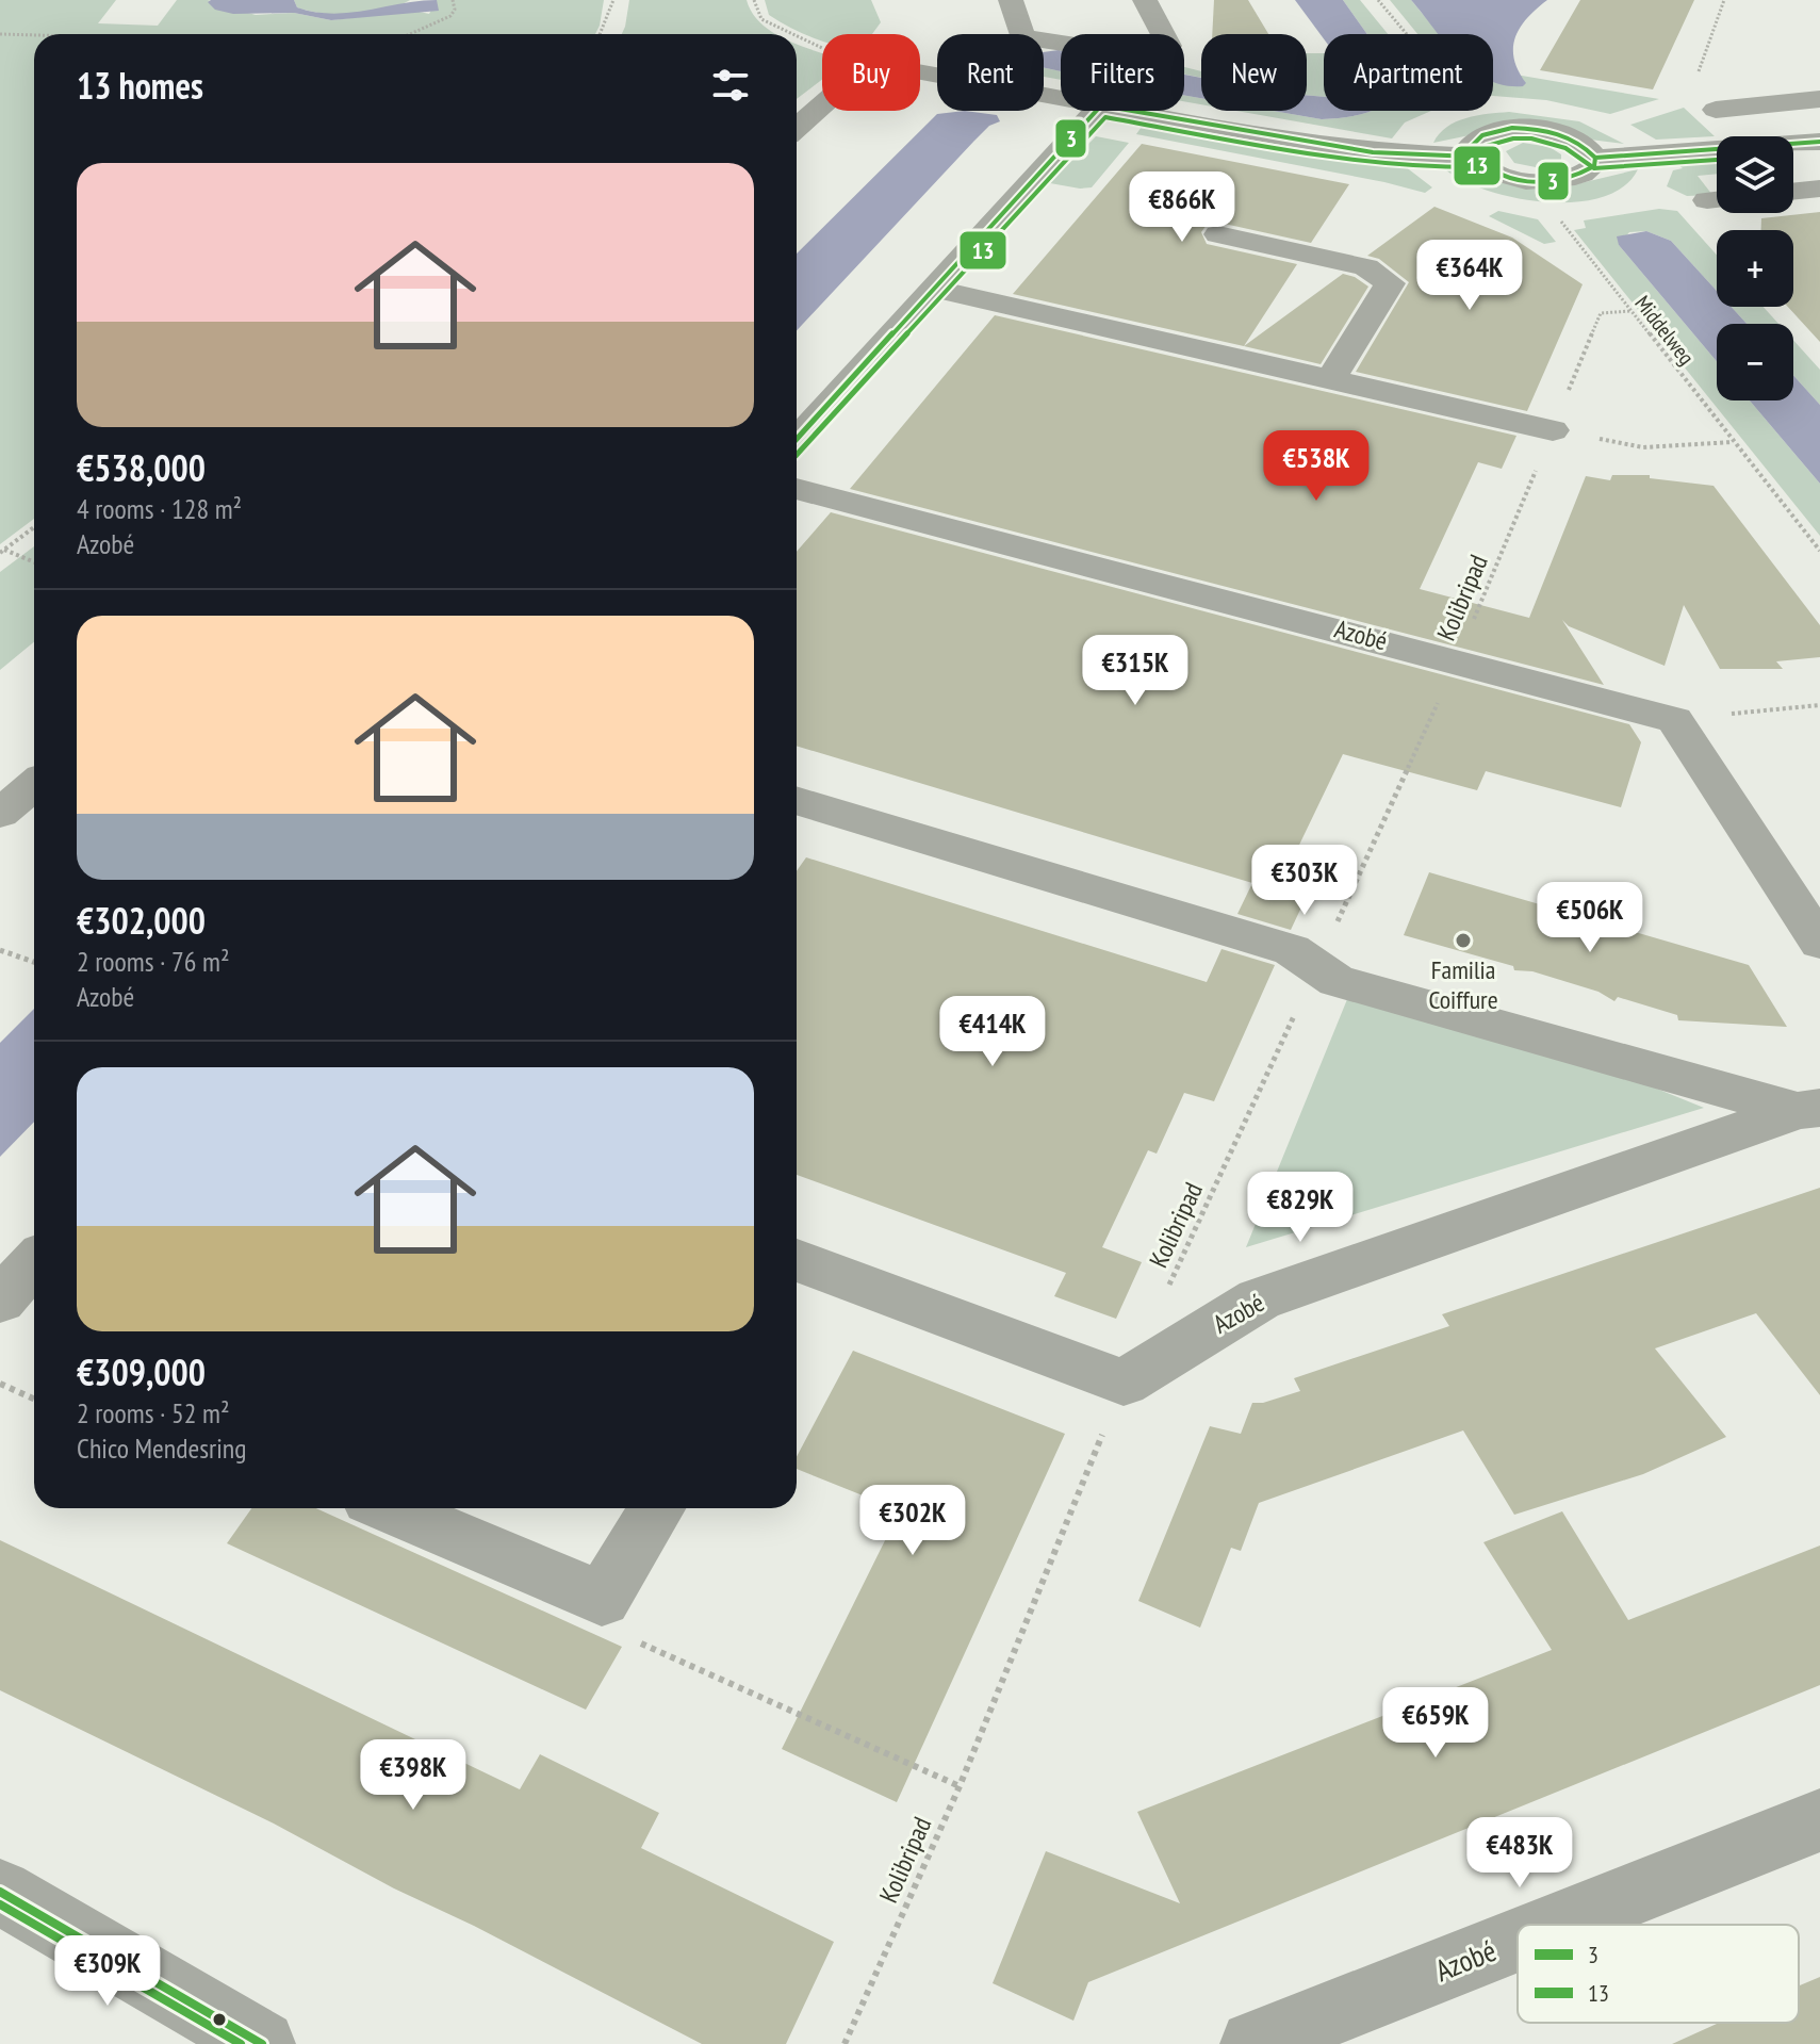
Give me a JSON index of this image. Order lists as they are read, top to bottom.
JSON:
{
  "streets": {
    "street": ["Azobé"],
    "path": ["Middelweg", "Kolibripad"]
  },
  "crossings": [
    ["Middelweg", "Kolibripad"],
    ["Kolibripad", "Azobé"]
  ],
  "places": ["Familia Coiffure"],
  "lines": ["transit line 3", "transit line 13"],
  "legend": ["3", "13"],
  "page": {
    "chip": [
      "Buy",
      "Rent",
      "Filters",
      "New",
      "Apartment"
    ],
    "heading": "13 homes",
    "map_buttons": ["+", "−"],
    "list": [
      {
        "name": "€538,000",
        "note": "4 rooms · 128 m² · Azobé"
      },
      {
        "name": "€302,000",
        "note": "2 rooms · 76 m² · Azobé"
      },
      {
        "name": "€309,000",
        "note": "2 rooms · 52 m² · Chico Mendesring"
      }
    ],
    "price": [
      "€866K",
      "€364K",
      "€538K",
      "€315K",
      "€303K",
      "€506K",
      "€414K",
      "€829K",
      "€302K",
      "€659K",
      "€398K",
      "€483K",
      "€309K"
    ]
  }
}
